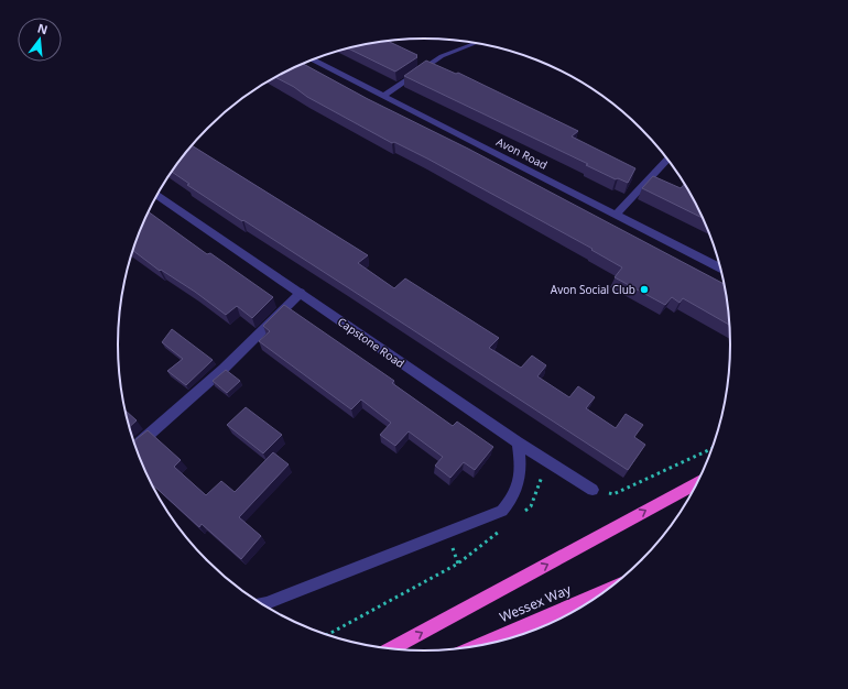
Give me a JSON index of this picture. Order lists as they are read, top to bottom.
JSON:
{
  "streets": {
    "highway": ["Wessex Way"],
    "street": ["Avon Road", "Capstone Road"]
  },
  "places": ["Avon Social Club"],
  "north": "top"
}
